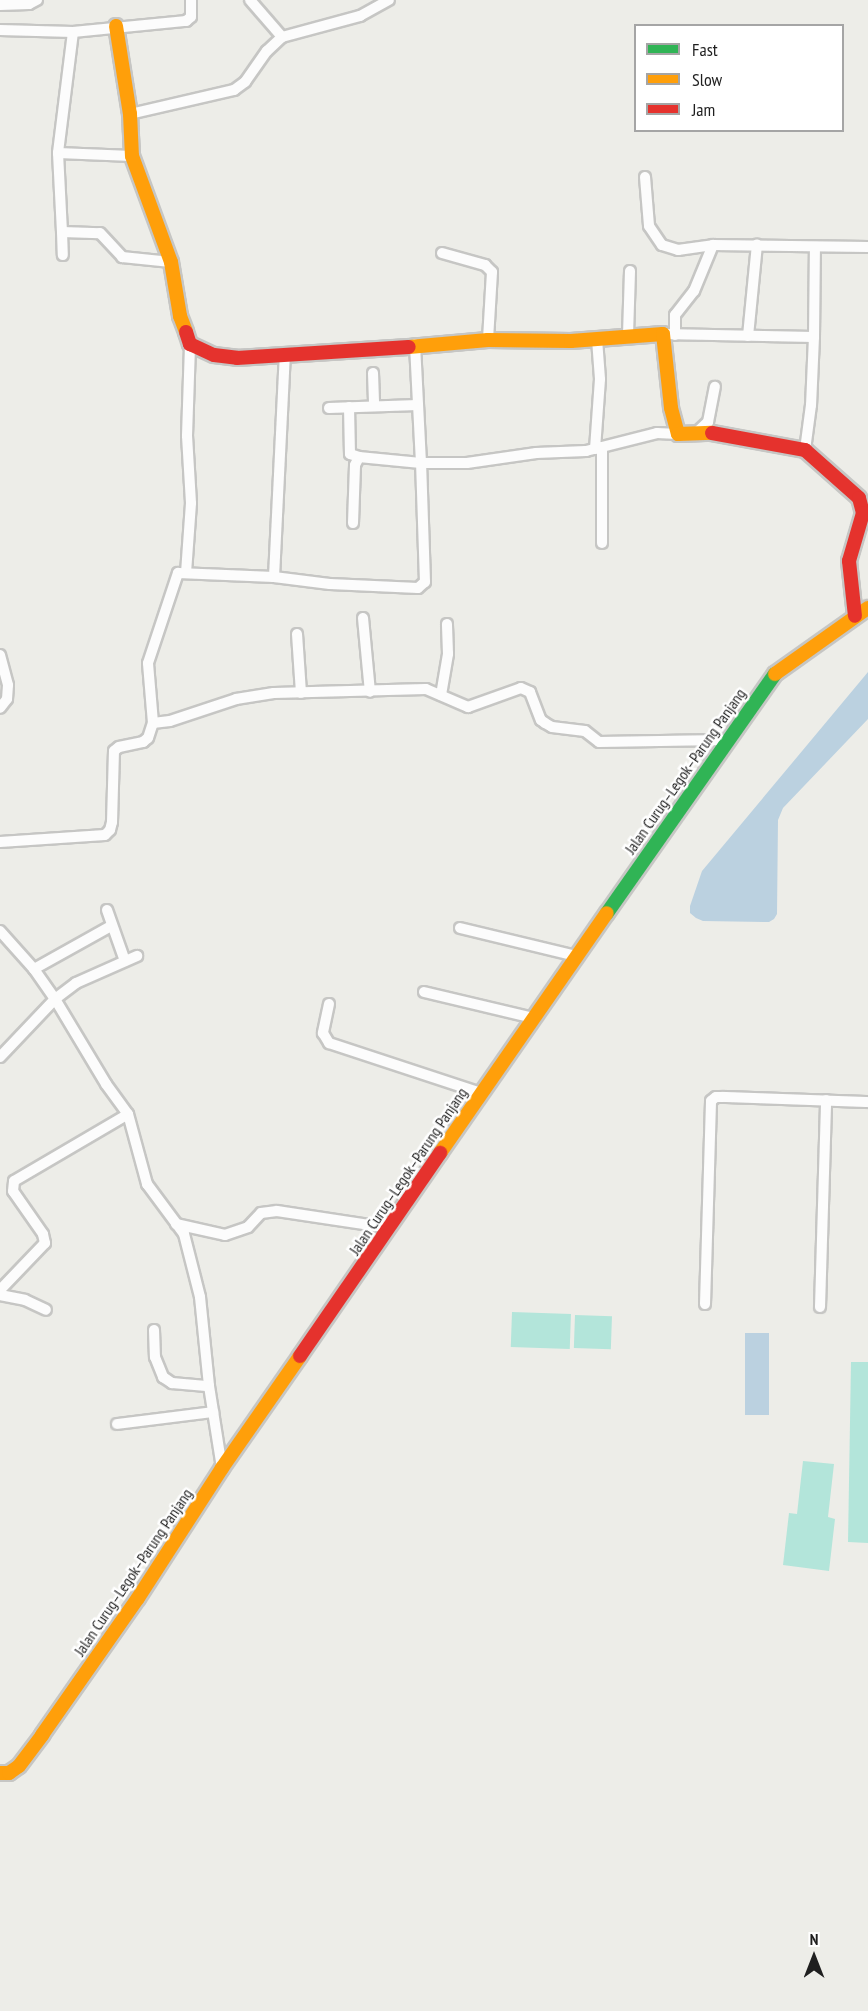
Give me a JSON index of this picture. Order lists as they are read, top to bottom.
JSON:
{
  "streets": {
    "main road": ["Jalan Curug–Legok–Parung Panjang"]
  },
  "legend": ["Fast", "Slow", "Jam"],
  "north": "top"
}
